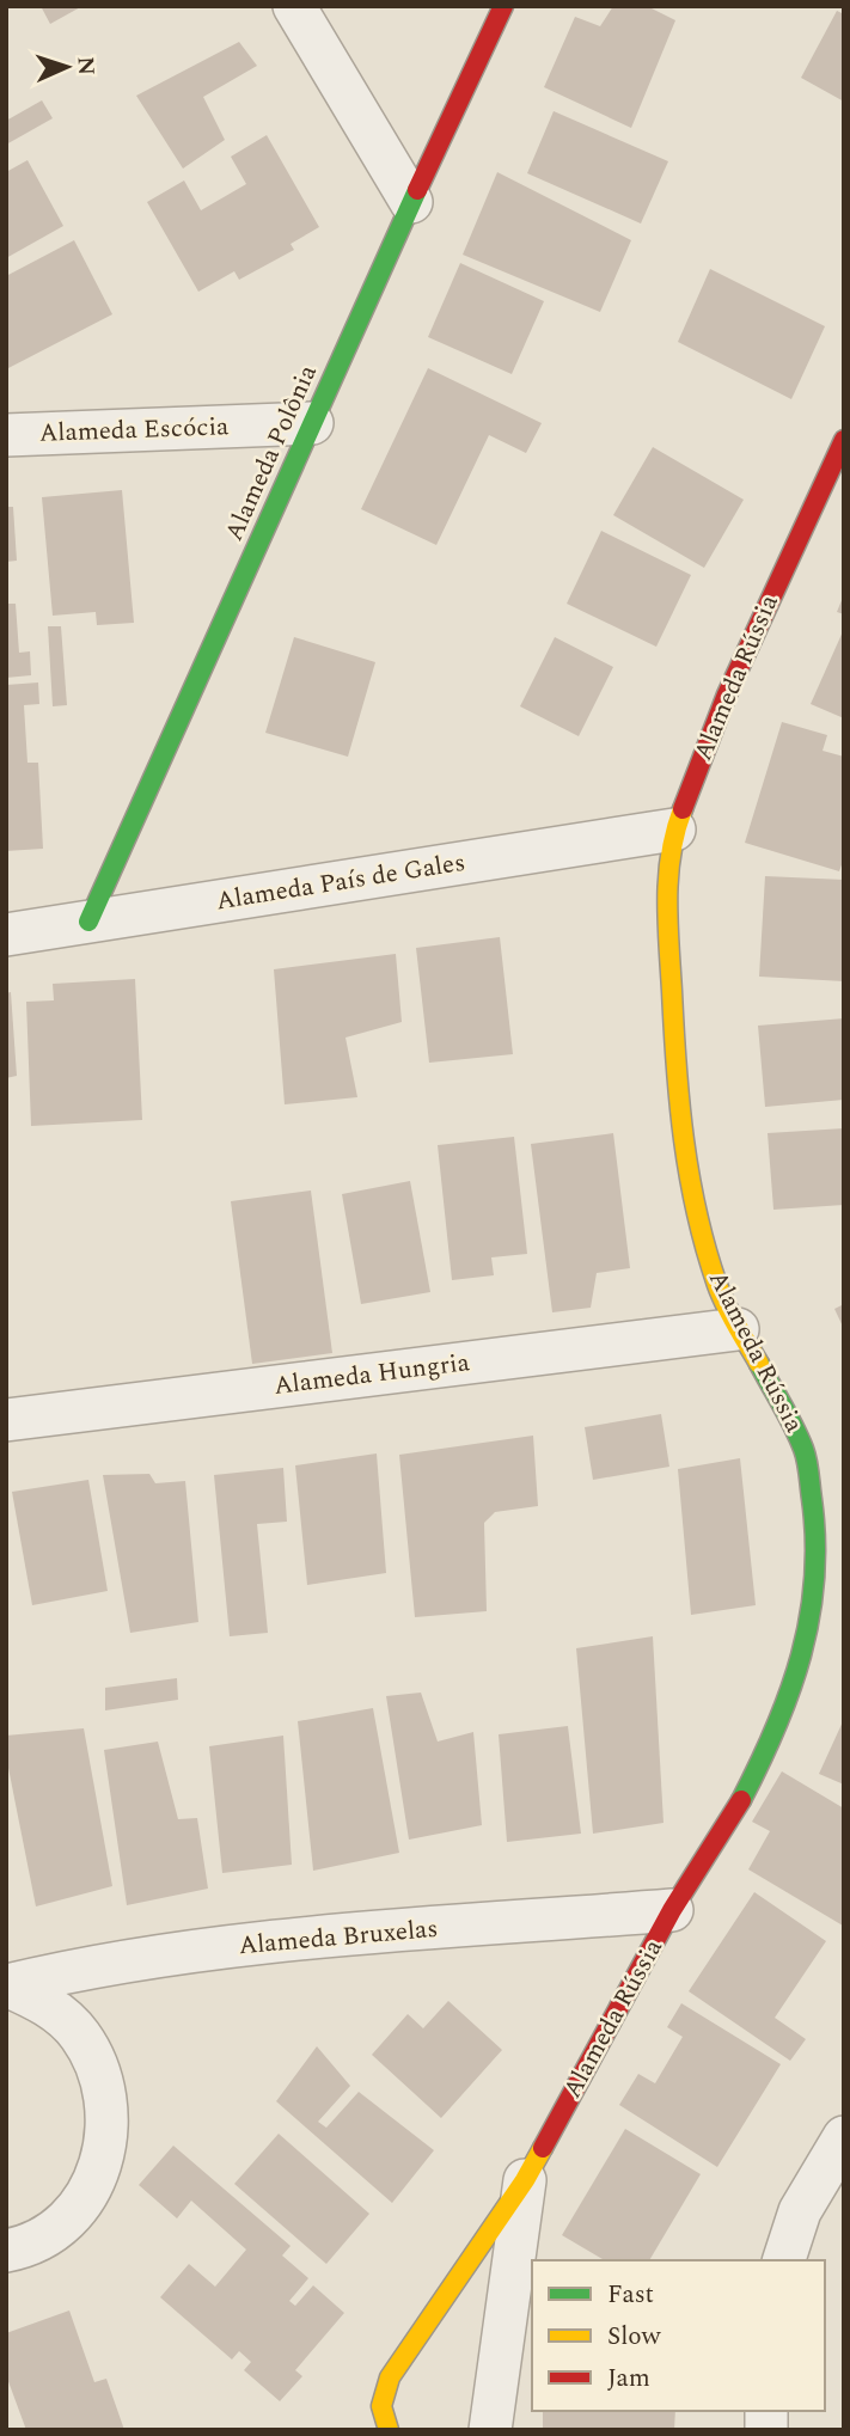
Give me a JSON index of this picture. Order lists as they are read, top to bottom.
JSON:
{
  "streets": {
    "street": [
      "Alameda Escócia",
      "Alameda Polônia",
      "Alameda Rússia",
      "Alameda País de Gales",
      "Alameda Hungria",
      "Alameda Bruxelas"
    ]
  },
  "crossings": [
    ["Alameda Escócia", "Alameda Polônia"],
    ["Alameda Polônia", "Alameda País de Gales"],
    ["Alameda Rússia", "Alameda País de Gales"],
    ["Alameda Rússia", "Alameda Hungria"],
    ["Alameda Rússia", "Alameda Bruxelas"]
  ],
  "legend": ["Fast", "Slow", "Jam"],
  "north": "right"
}
